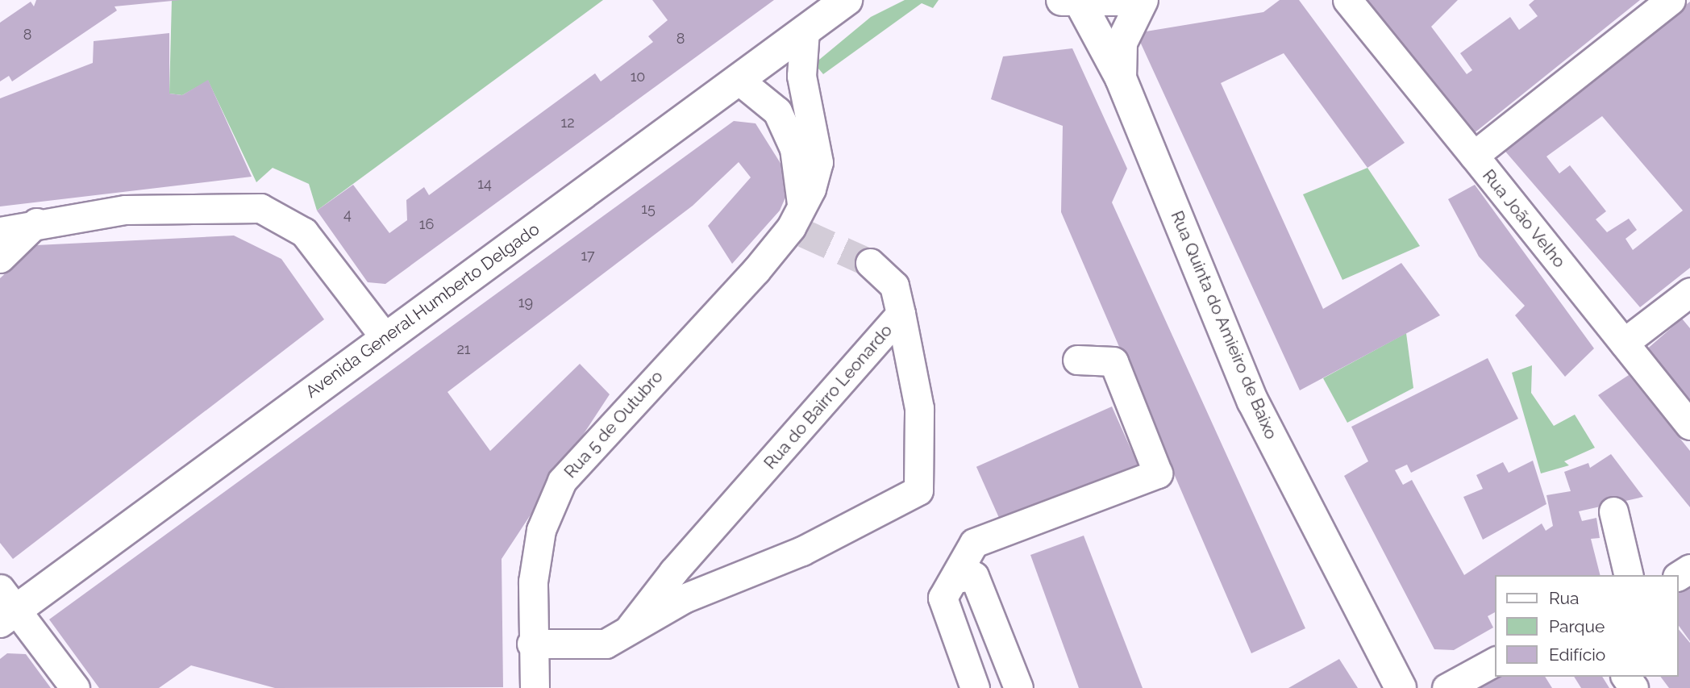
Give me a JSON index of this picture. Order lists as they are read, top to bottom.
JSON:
{
  "streets": {
    "main road": ["Avenida General Humberto Delgado", "Rua Quinta do Amieiro de Baixo"],
    "street": ["Rua João Velho", "Rua do Bairro Leonardo", "Rua 5 de Outubro"]
  },
  "crossings": [
    ["Avenida General Humberto Delgado", "Rua 5 de Outubro"]
  ],
  "house_numbers": [
    "8",
    "8",
    "10",
    "12",
    "14",
    "15",
    "4",
    "16",
    "17",
    "19",
    "21"
  ],
  "legend": ["Rua", "Parque", "Edifício"]
}
